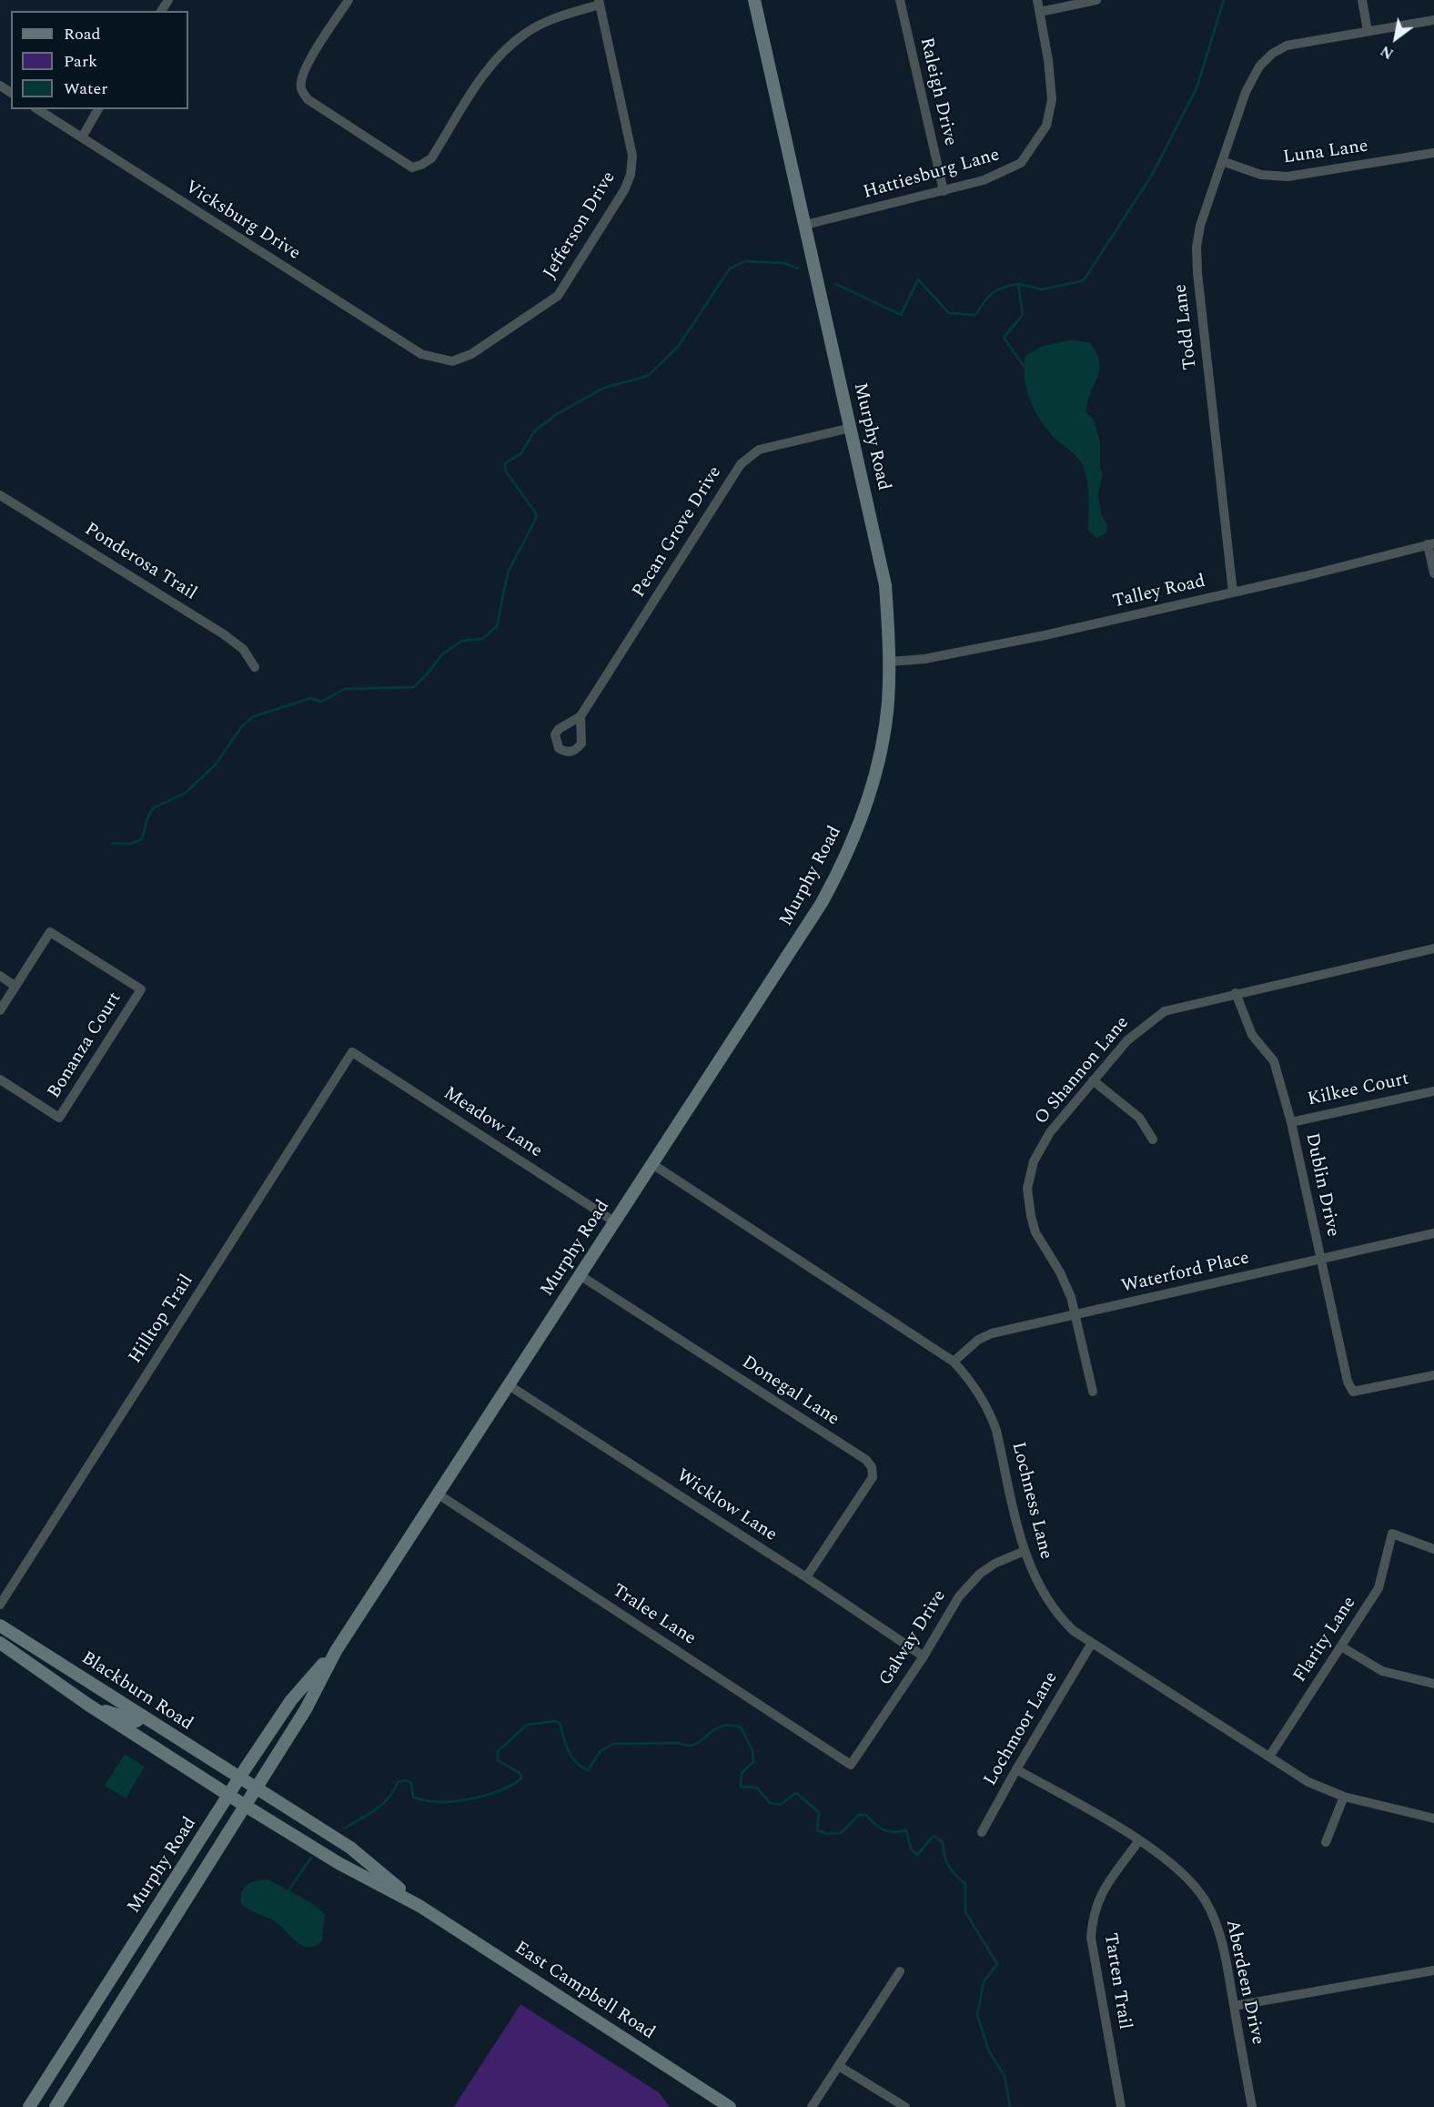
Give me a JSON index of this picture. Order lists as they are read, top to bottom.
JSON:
{
  "streets": {
    "main road": ["Murphy Road", "Blackburn Road", "East Campbell Road"],
    "street": [
      "Raleigh Drive",
      "Luna Lane",
      "Hattiesburg Lane",
      "Vicksburg Drive",
      "Jefferson Drive",
      "Todd Lane",
      "Pecan Grove Drive",
      "Ponderosa Trail",
      "Talley Road",
      "Bonanza Court",
      "O Shannon Lane",
      "Kilkee Court",
      "Meadow Lane",
      "Dublin Drive",
      "Waterford Place",
      "Hilltop Trail",
      "Donegal Lane",
      "Lochness Lane",
      "Wicklow Lane",
      "Tralee Lane",
      "Galway Drive",
      "Flarity Lane",
      "Lochmoor Lane",
      "Tarten Trail",
      "Aberdeen Drive"
    ]
  },
  "crossings": [
    ["Raleigh Drive", "Hattiesburg Lane"],
    ["Luna Lane", "Todd Lane"],
    ["Hattiesburg Lane", "Murphy Road"],
    ["Vicksburg Drive", "Jefferson Drive"],
    ["Todd Lane", "Talley Road"],
    ["Murphy Road", "Pecan Grove Drive"],
    ["Murphy Road", "Talley Road"],
    ["Murphy Road", "Meadow Lane"],
    ["Murphy Road", "Donegal Lane"],
    ["Murphy Road", "Lochness Lane"],
    ["Murphy Road", "Wicklow Lane"],
    ["Murphy Road", "Tralee Lane"],
    ["Murphy Road", "Blackburn Road"],
    ["Murphy Road", "East Campbell Road"],
    ["O Shannon Lane", "Dublin Drive"],
    ["O Shannon Lane", "Waterford Place"],
    ["Kilkee Court", "Dublin Drive"],
    ["Meadow Lane", "Hilltop Trail"],
    ["Dublin Drive", "Waterford Place"],
    ["Waterford Place", "Lochness Lane"],
    ["Donegal Lane", "Wicklow Lane"],
    ["Lochness Lane", "Galway Drive"],
    ["Lochness Lane", "Flarity Lane"],
    ["Lochness Lane", "Lochmoor Lane"],
    ["Wicklow Lane", "Galway Drive"],
    ["Tralee Lane", "Galway Drive"],
    ["Blackburn Road", "East Campbell Road"],
    ["Lochmoor Lane", "Aberdeen Drive"],
    ["Tarten Trail", "Aberdeen Drive"]
  ],
  "legend": ["Road", "Park", "Water"],
  "north": "bottom left"
}
